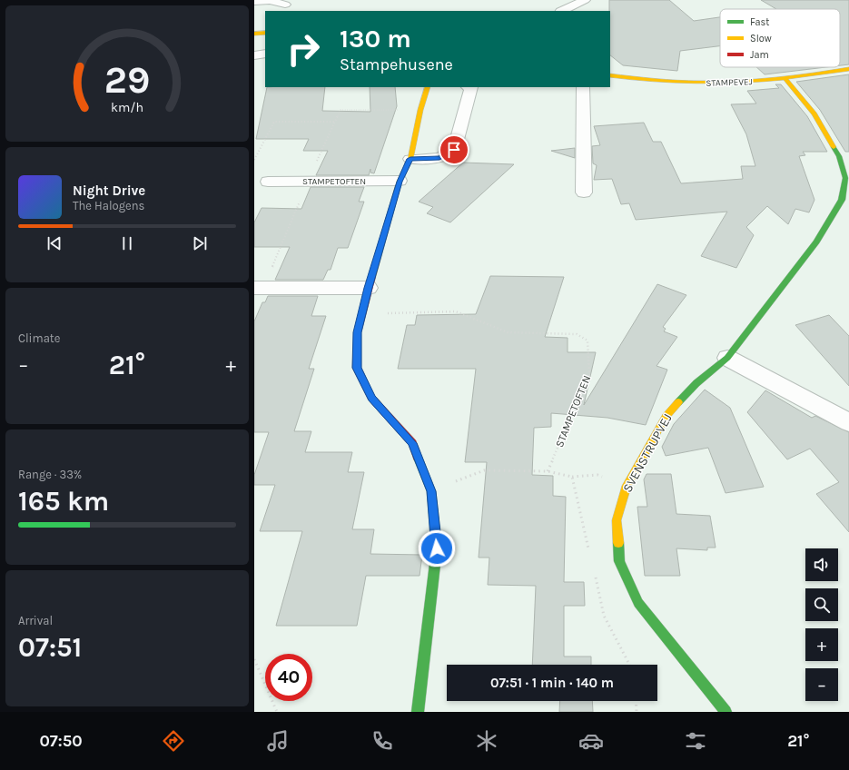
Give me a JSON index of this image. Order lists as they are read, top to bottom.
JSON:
{
  "streets": {
    "street": ["STAMPEVEJ", "STAMPETOFTEN", "SVENSTRUPVEJ"]
  },
  "crossings": [
    ["STAMPEVEJ", "SVENSTRUPVEJ"]
  ],
  "legend": ["Fast", "Slow", "Jam"],
  "page": {
    "turn": ["130 m", "Stampehusene"],
    "song": ["Night Drive", "The Halogens"],
    "tile": [
      "Climate",
      ["Range · 33%", "165 km"],
      ["Arrival", "07:51"]
    ],
    "heat": ["−", "21°", "+"],
    "map_buttons": ["+", "−"],
    "limit": "40",
    "trip": "07:51 · 1 min · 140 m",
    "tabs": ["07:50", "21°"],
    "gauge": ["29", "km/h"]
  }
}
